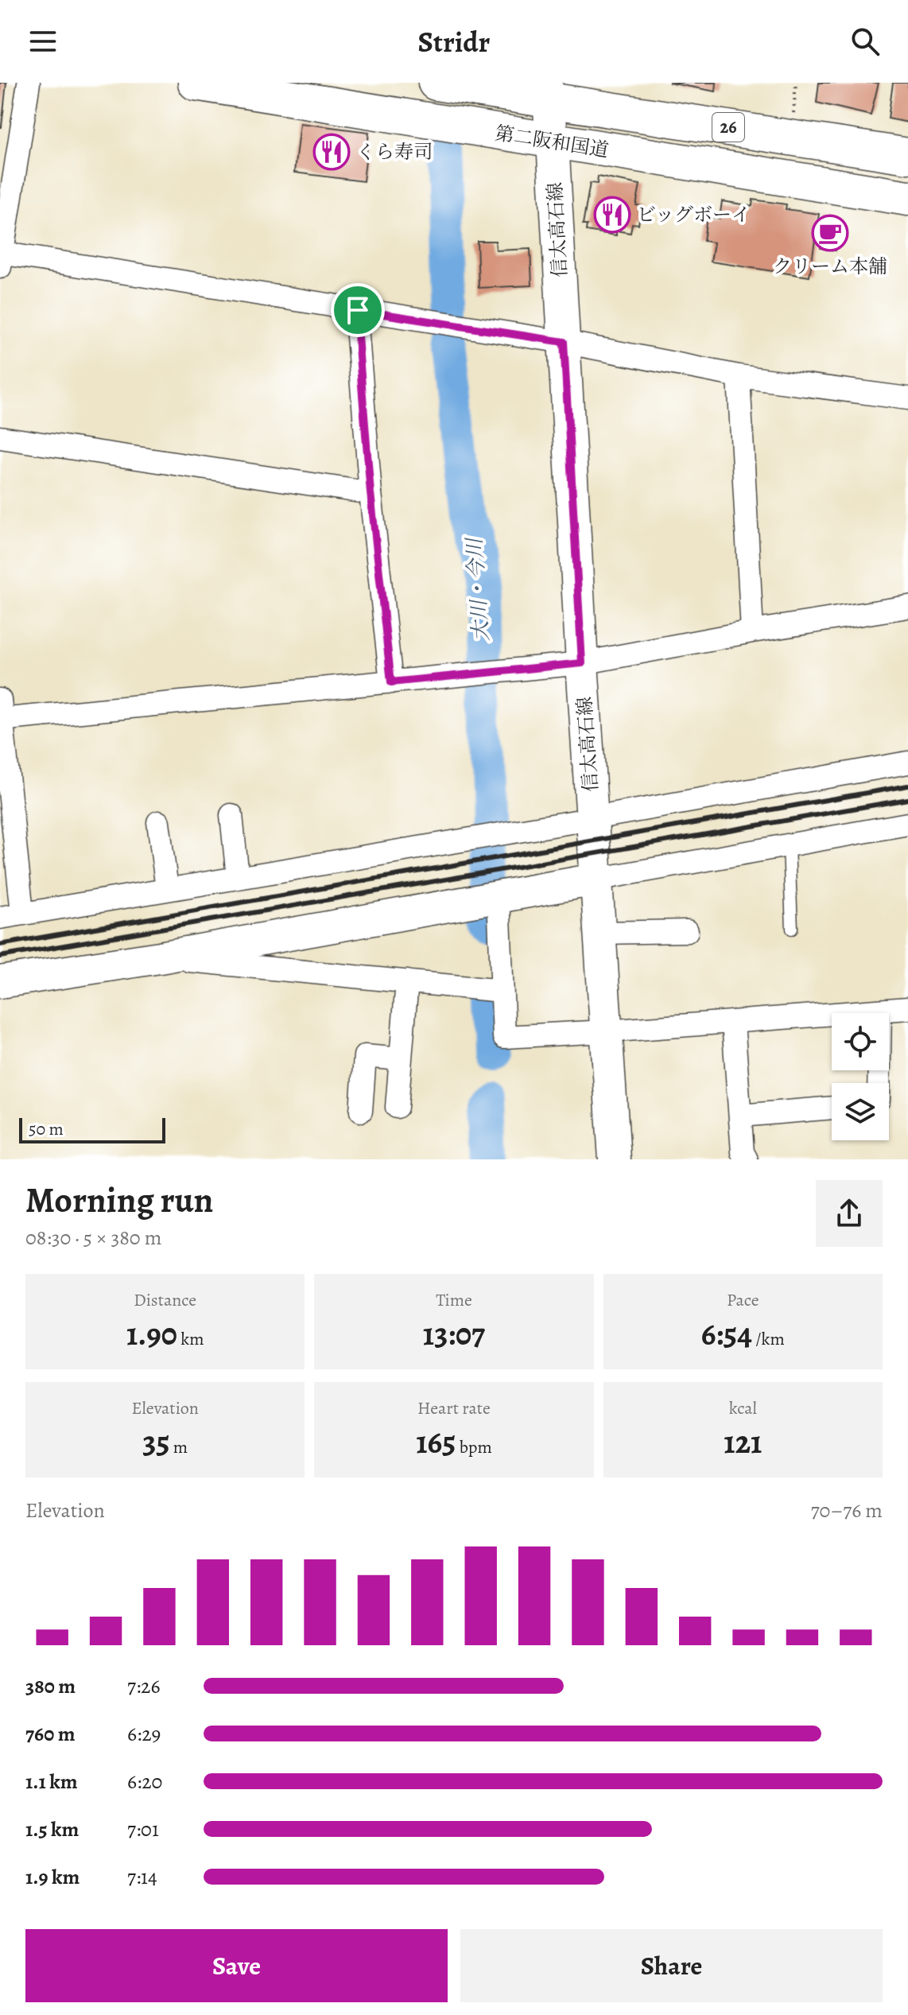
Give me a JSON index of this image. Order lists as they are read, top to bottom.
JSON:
{
  "streets": {
    "highway": ["26", "第二阪和国道"],
    "main road": ["信太高石線"]
  },
  "crossings": [
    ["26", "信太高石線"],
    ["第二阪和国道", "信太高石線"]
  ],
  "water": ["大川・今川"],
  "places": {
    "restaurant": ["くら寿司", "ビッグボーイ"],
    "cafe": ["クリーム本舗"]
  },
  "scale_bar": "50 m",
  "page": {
    "header": "Stridr",
    "scale": "50 m",
    "heading": ["Morning run", "08:30 · 5 × 380 m"],
    "stats": [
      ["Distance", "1.90 km"],
      ["Time", "13:07"],
      ["Pace", "6:54 /km"],
      ["Elevation", "35 m"],
      ["Heart rate", "165 bpm"],
      ["kcal", "121"]
    ],
    "chart": ["Elevation", "70–76 m"],
    "list": [
      {
        "name": "380 m",
        "note": "7:26"
      },
      {
        "name": "760 m",
        "note": "6:29"
      },
      {
        "name": "1.1 km",
        "note": "6:20"
      },
      {
        "name": "1.5 km",
        "note": "7:01"
      },
      {
        "name": "1.9 km",
        "note": "7:14"
      }
    ],
    "buttons": ["Save", "Share"]
  }
}
